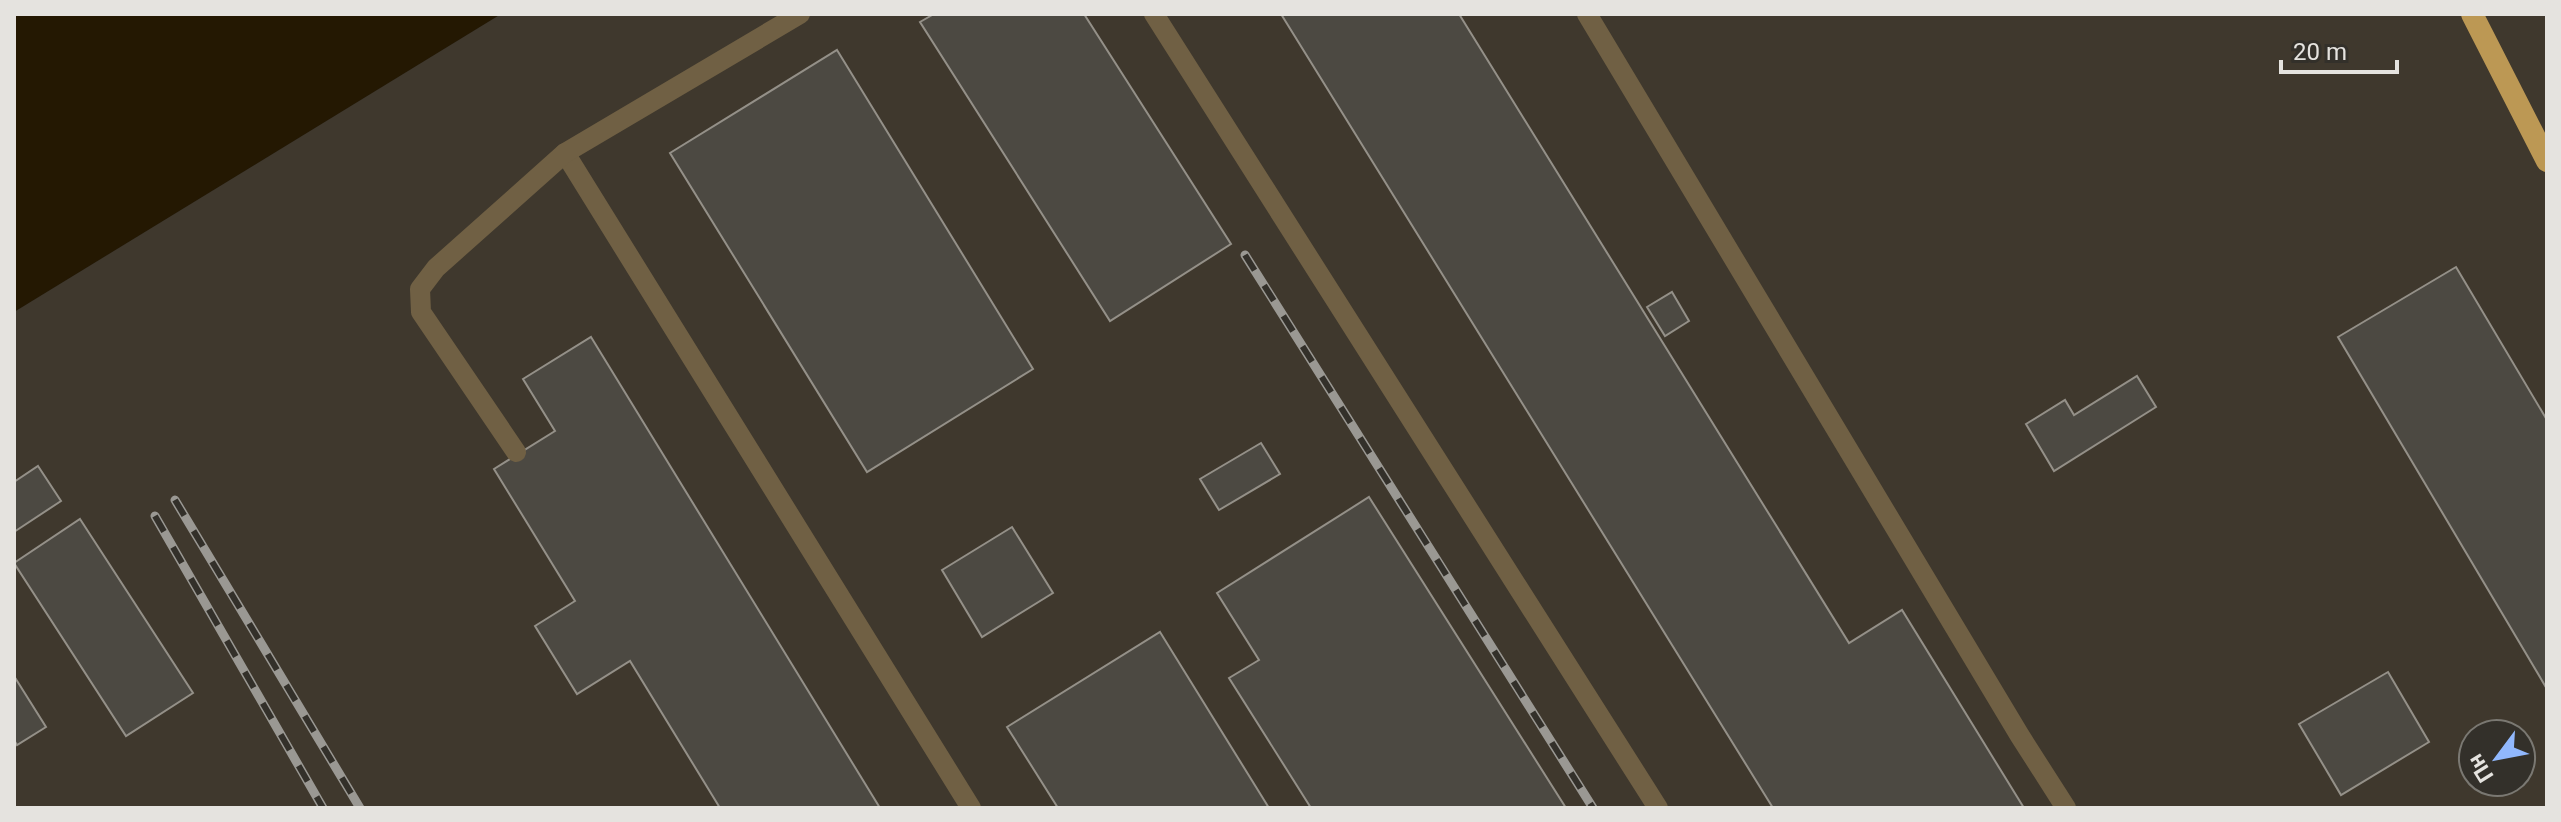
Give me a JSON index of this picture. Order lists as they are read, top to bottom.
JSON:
{
  "scale_bar": "20 m",
  "north": "bottom left"
}
